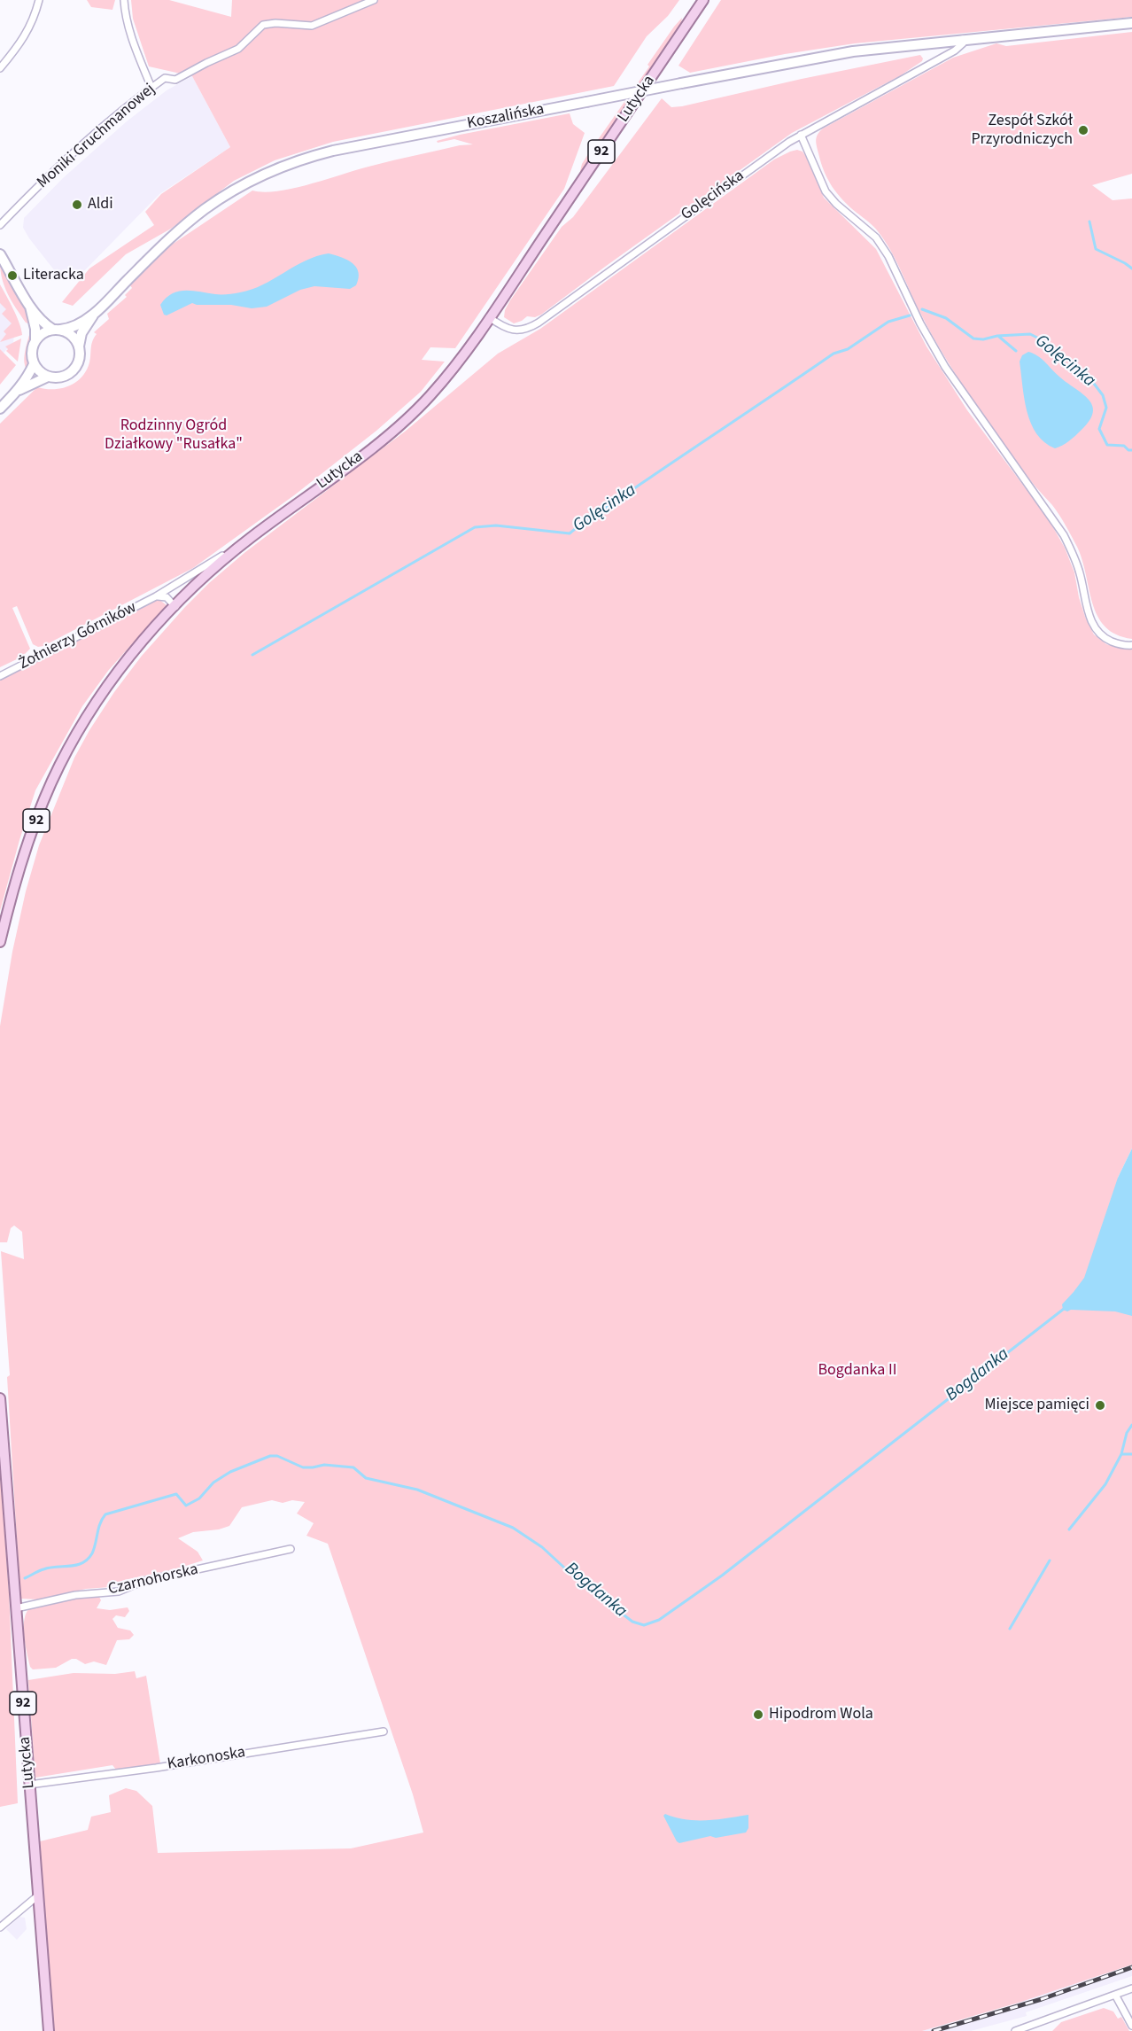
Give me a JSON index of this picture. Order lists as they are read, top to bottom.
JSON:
{
  "streets": {
    "main road": ["Lutycka", "92"],
    "street": [
      "Koszalińska",
      "Moniki Gruchmanowej",
      "Golęcińska",
      "Żołnierzy Górników",
      "Czarnohorska",
      "Karkonoska"
    ]
  },
  "crossings": [
    ["Lutycka", "Golęcińska"],
    ["Lutycka", "Żołnierzy Górników"],
    ["Lutycka", "Czarnohorska"],
    ["Lutycka", "Karkonoska"],
    ["Koszalińska", "Golęcińska"]
  ],
  "water": ["Golęcinka", "Bogdanka"],
  "parks": ["Rodzinny Ogród Działkowy \"Rusałka\"", "Bogdanka II"],
  "places": [
    "Zespół Szkół Przyrodniczych",
    "Aldi",
    "Literacka",
    "Miejsce pamięci",
    "Hipodrom Wola"
  ]
}
